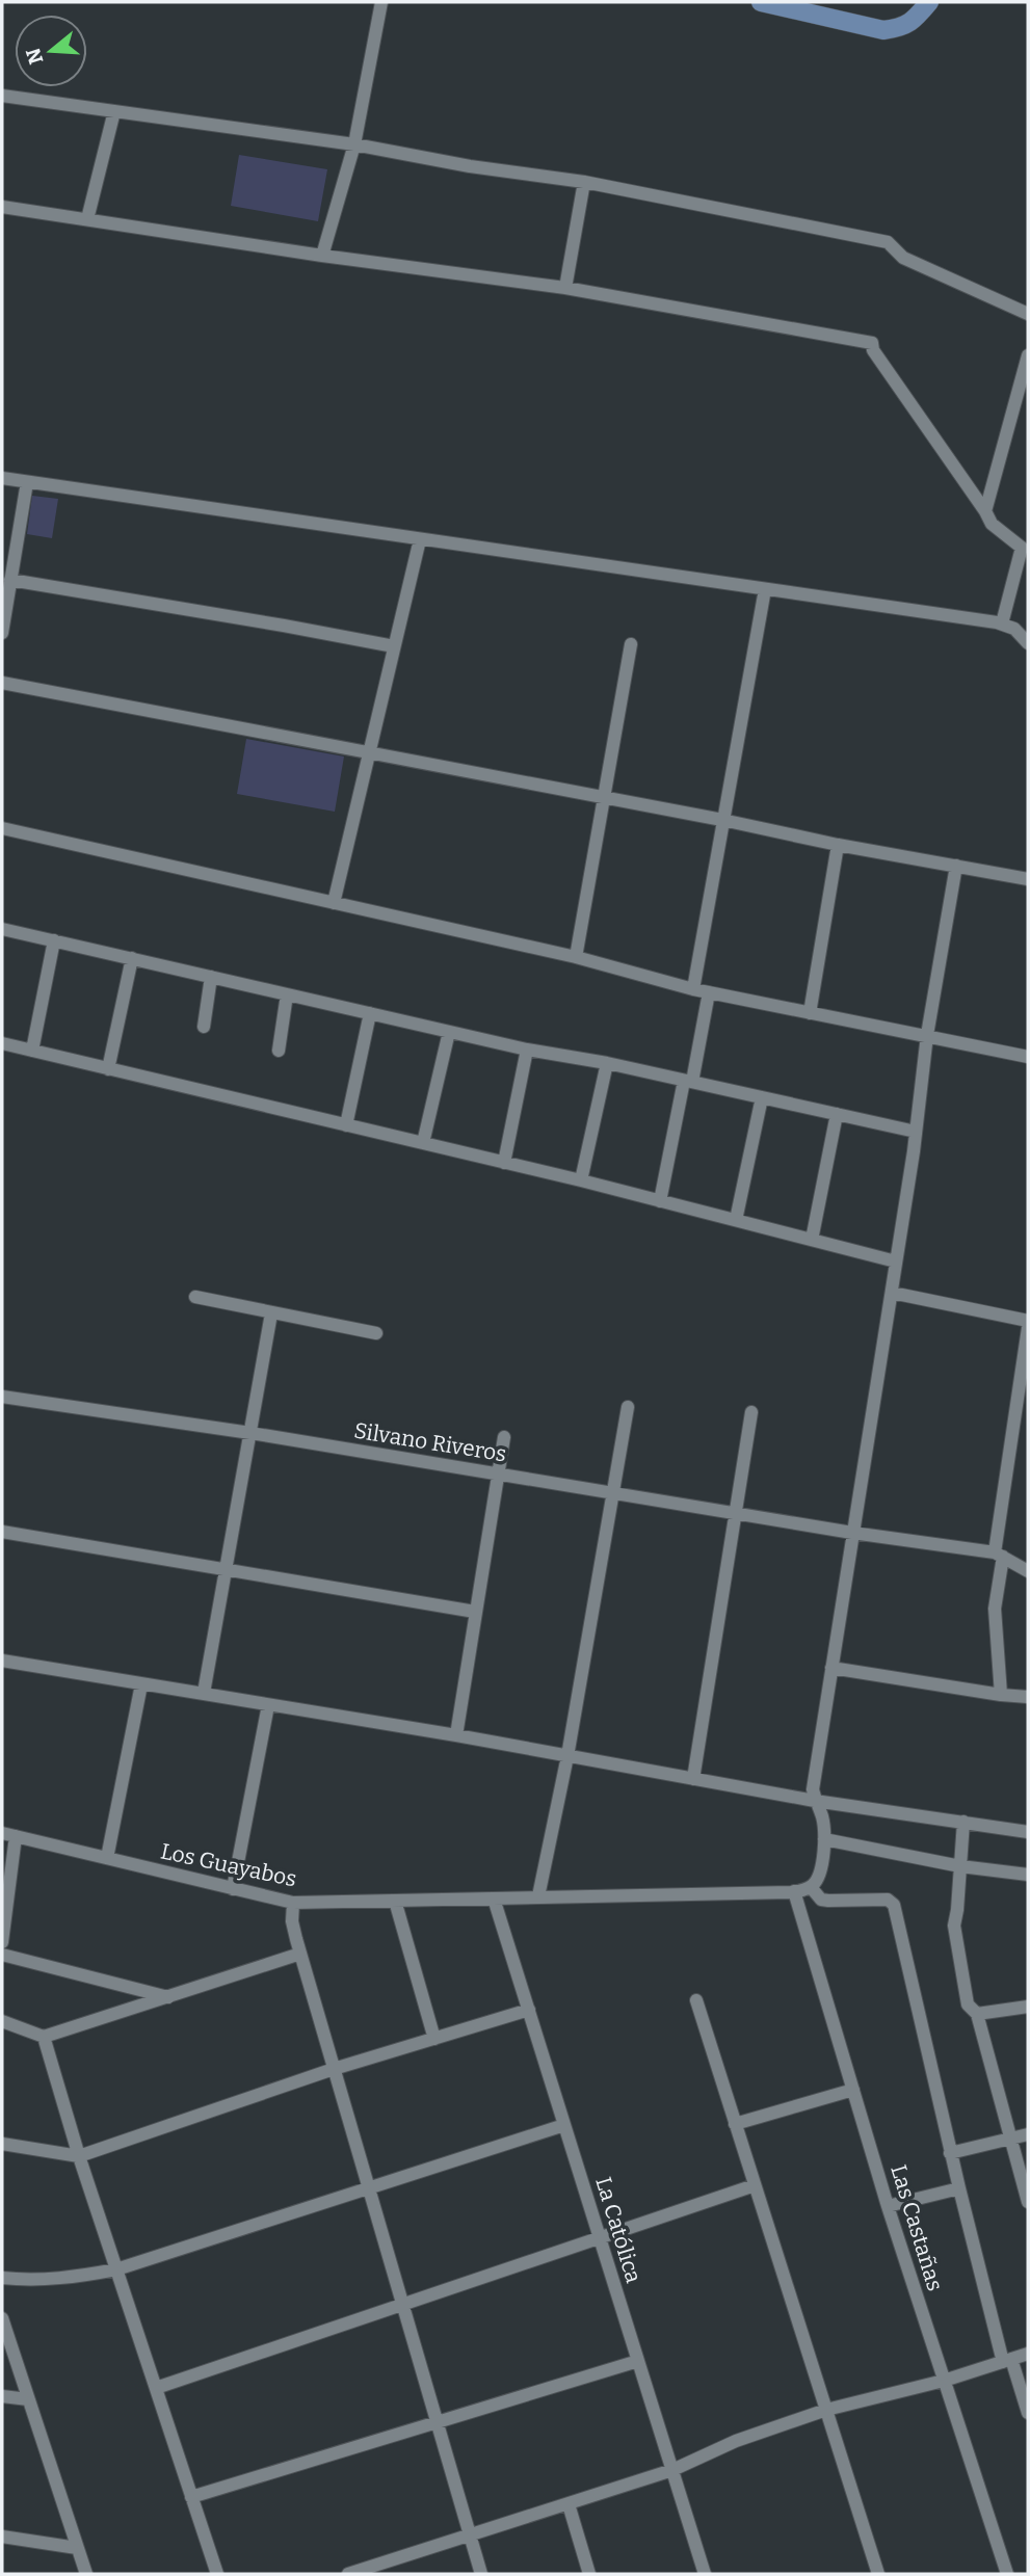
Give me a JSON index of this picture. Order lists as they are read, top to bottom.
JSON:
{
  "streets": {
    "street": [
      "Silvano Riveros",
      "Los Guayabos",
      "Las Castañas",
      "La Católica"
    ]
  },
  "crossings": [
    ["Los Guayabos", "Las Castañas"],
    ["Los Guayabos", "La Católica"]
  ],
  "north": "left"
}
